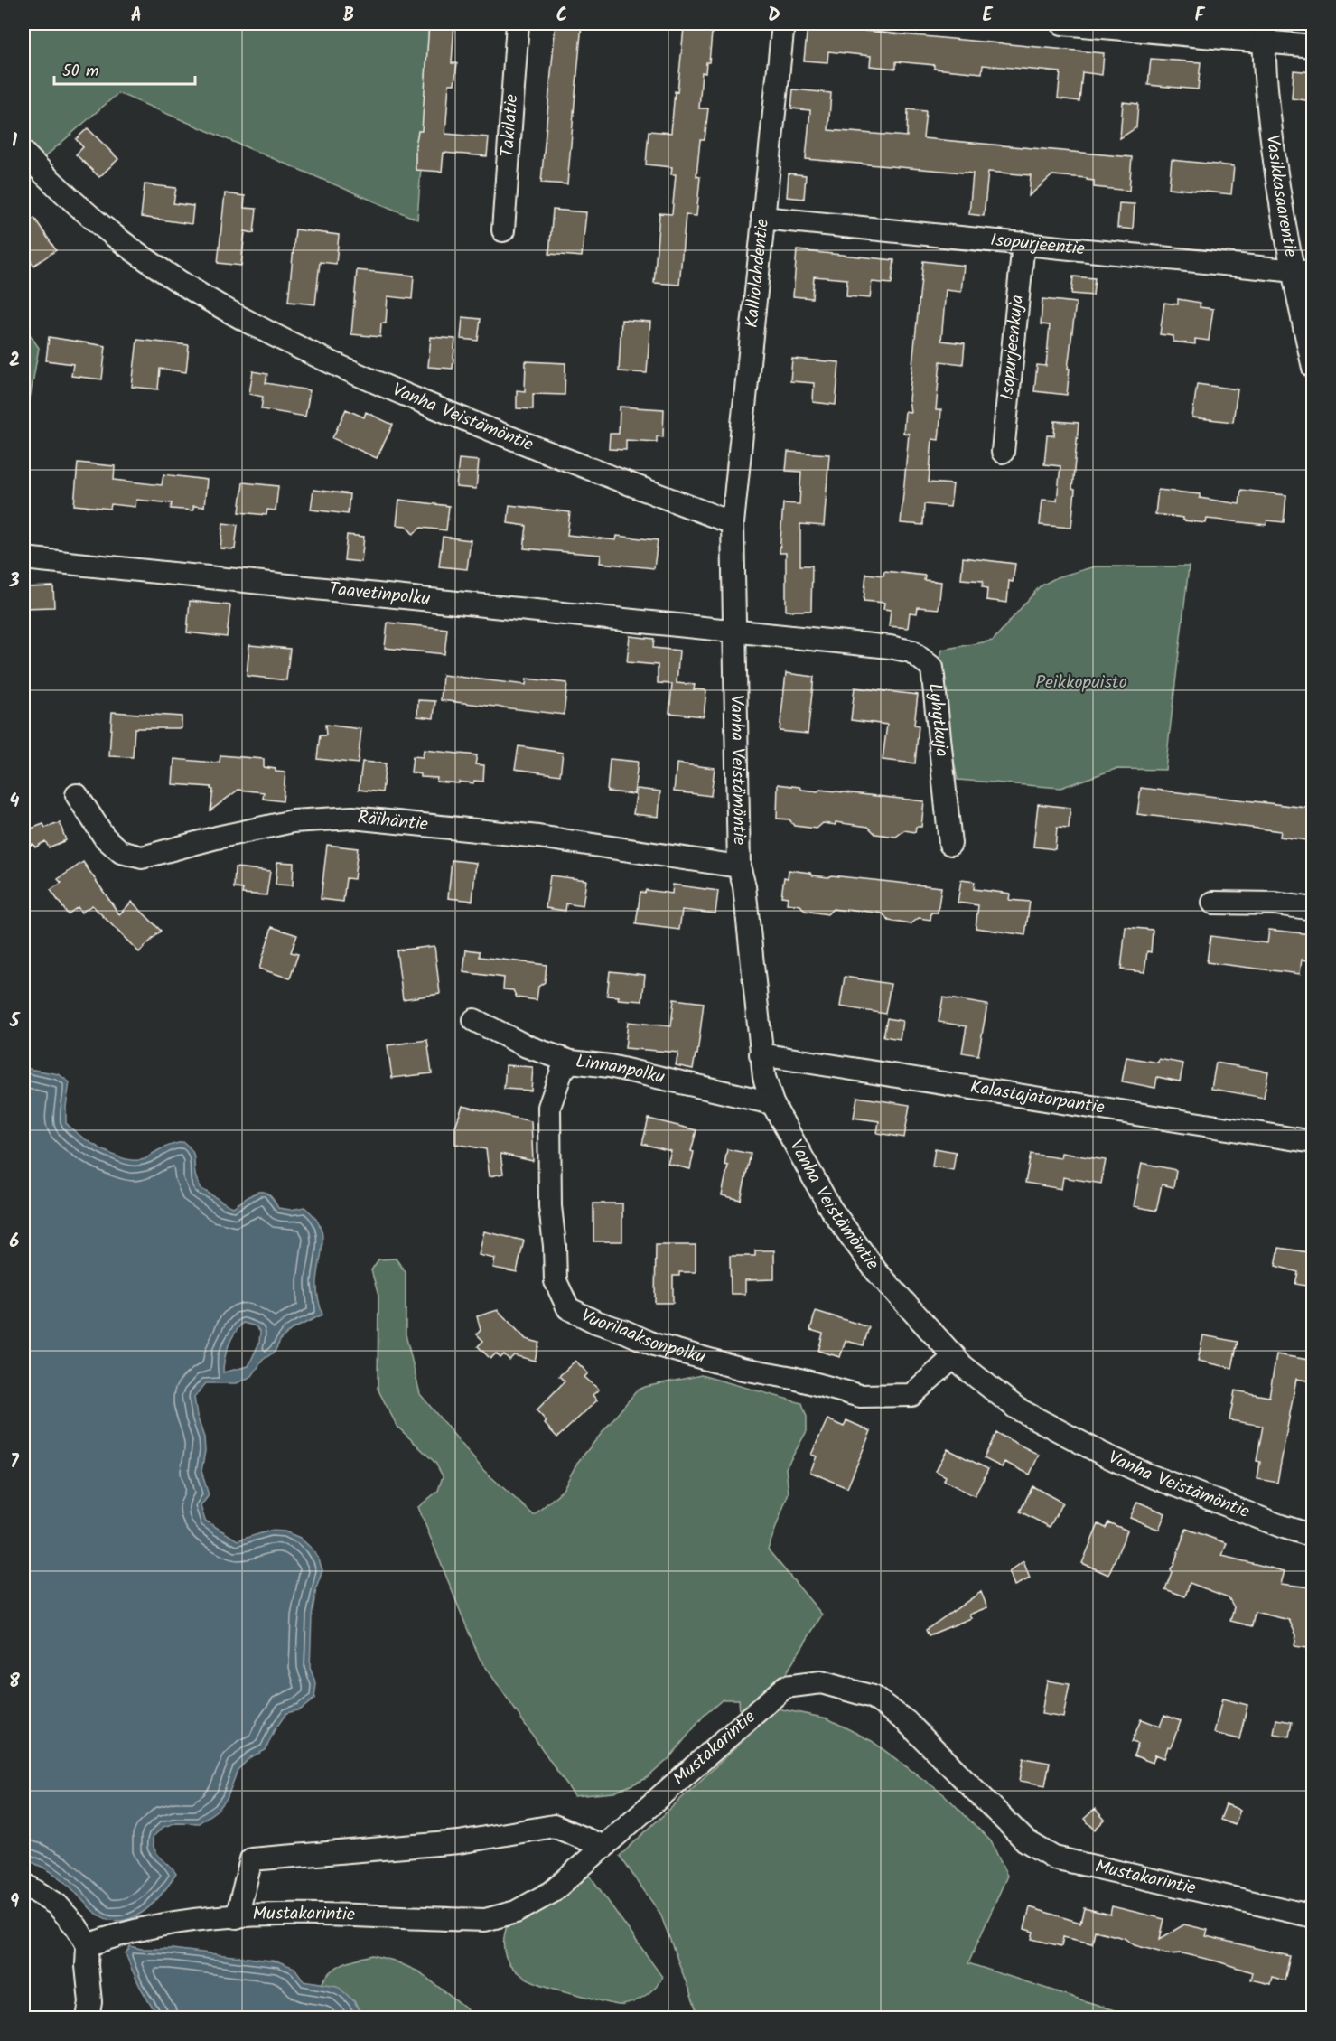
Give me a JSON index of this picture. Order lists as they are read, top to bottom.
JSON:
{
  "streets": {
    "street": [
      "Takilatie",
      "Vasikkasaarentie",
      "Isopurjeentie",
      "Kalliolahdentie",
      "Isopurjeenkuja",
      "Vanha Veistämöntie",
      "Taavetinpolku",
      "Lyhytkuja",
      "Räihäntie",
      "Linnanpolku",
      "Kalastajatorpantie",
      "Vuorilaaksonpolku",
      "Mustakarintie"
    ]
  },
  "crossings": [
    ["Vasikkasaarentie", "Isopurjeentie"],
    ["Isopurjeentie", "Kalliolahdentie"],
    ["Isopurjeentie", "Isopurjeenkuja"],
    ["Kalliolahdentie", "Vanha Veistämöntie"],
    ["Vanha Veistämöntie", "Taavetinpolku"],
    ["Vanha Veistämöntie", "Lyhytkuja"],
    ["Vanha Veistämöntie", "Räihäntie"],
    ["Vanha Veistämöntie", "Linnanpolku"],
    ["Vanha Veistämöntie", "Kalastajatorpantie"],
    ["Vanha Veistämöntie", "Vuorilaaksonpolku"],
    ["Taavetinpolku", "Lyhytkuja"],
    ["Linnanpolku", "Vuorilaaksonpolku"]
  ],
  "parks": ["Peikkopuisto"],
  "scale_bar": "50 m",
  "grid": {
    "columns": [
      "A",
      "B",
      "C",
      "D",
      "E",
      "F"
    ],
    "rows": [
      "1",
      "2",
      "3",
      "4",
      "5",
      "6",
      "7",
      "8",
      "9"
    ]
  }
}
